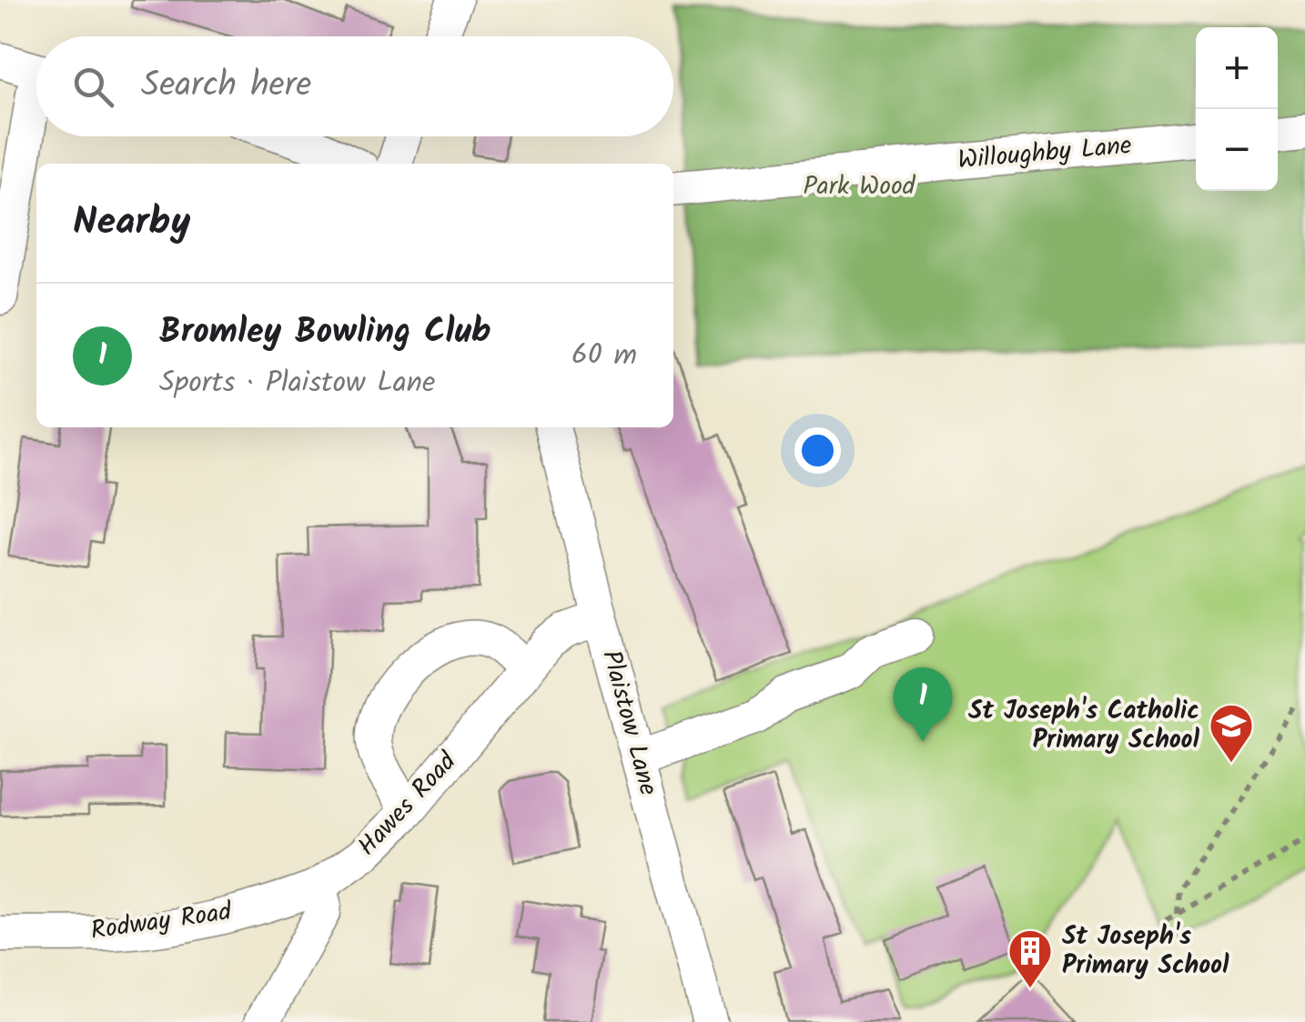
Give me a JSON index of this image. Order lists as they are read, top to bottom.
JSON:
{
  "streets": {
    "street": [
      "Willoughby Lane",
      "Plaistow Lane",
      "Hawes Road",
      "Rodway Road"
    ]
  },
  "crossings": [
    ["Plaistow Lane", "Hawes Road"],
    ["Hawes Road", "Rodway Road"]
  ],
  "parks": ["Park Wood"],
  "places": {
    "school or university": ["St Joseph's Catholic Primary School"],
    "building": ["St Joseph's Primary School"]
  },
  "page": {
    "map_buttons": ["+", "−"],
    "search": "Search here",
    "heading": "Nearby",
    "list": [
      {
        "mark": "1",
        "name": "Bromley Bowling Club",
        "note": "Sports · Plaistow Lane",
        "value": "60 m"
      }
    ],
    "pins": "1"
  }
}
